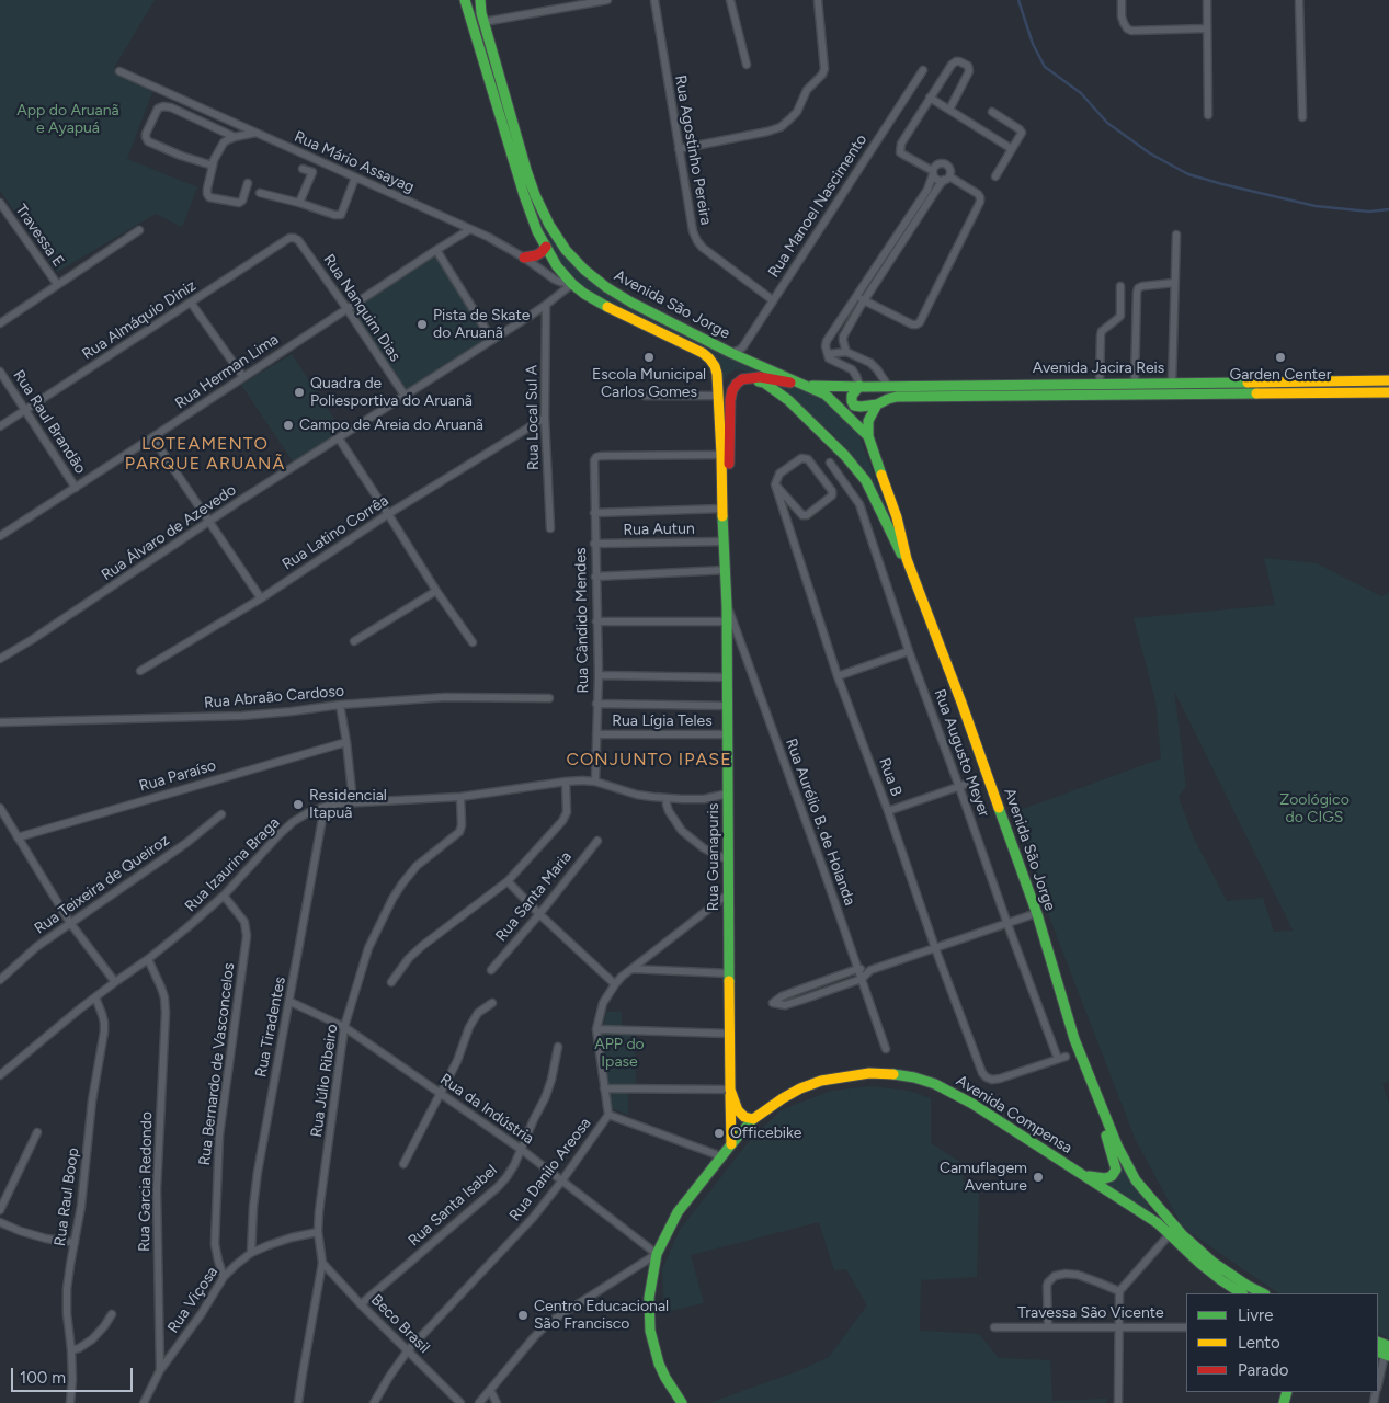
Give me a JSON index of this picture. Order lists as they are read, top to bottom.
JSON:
{
  "streets": {
    "main road": [
      "Avenida São Jorge",
      "Avenida Jacira Reis",
      "Rua Guanapuris",
      "Avenida Compensa"
    ],
    "street": [
      "Rua Agostinho Pereira",
      "Rua Mário Assayag",
      "Rua Manoel Nascimento",
      "Travessa E",
      "Rua Nanquim Dias",
      "Rua Almáquio Diniz",
      "Rua Herman Lima",
      "Rua Local Sul A",
      "Rua Raul Brandão",
      "Rua Autun",
      "Rua Álvaro de Azevedo",
      "Rua Latino Corrêa",
      "Rua Cândido Mendes",
      "Rua Abraão Cardoso",
      "Rua Lígia Teles",
      "Rua Augusto Meyer",
      "Rua Paraíso",
      "Rua B",
      "Rua Aurélio B. de Holanda",
      "Rua Izaurina Braga",
      "Rua Teixeira de Queiroz",
      "Rua Santa Maria",
      "Rua Tiradentes",
      "Rua Bernardo de Vasconcelos",
      "Rua Júlio Ribeiro",
      "Rua da Indústria",
      "Rua Danilo Areosa",
      "Rua Garcia Redondo",
      "Rua Raul Boop",
      "Rua Santa Isabel",
      "Rua Viçosa",
      "Travessa São Vicente",
      "Beco Brasil"
    ]
  },
  "crossings": [
    ["Rua Agostinho Pereira", "Rua Manoel Nascimento"],
    ["Rua Mário Assayag", "Avenida São Jorge"],
    ["Rua Mário Assayag", "Rua Herman Lima"],
    ["Rua Mário Assayag", "Rua Álvaro de Azevedo"],
    ["Rua Manoel Nascimento", "Avenida São Jorge"],
    ["Avenida São Jorge", "Avenida Jacira Reis"],
    ["Avenida São Jorge", "Rua Álvaro de Azevedo"],
    ["Avenida São Jorge", "Rua Guanapuris"],
    ["Rua Nanquim Dias", "Rua Almáquio Diniz"],
    ["Rua Nanquim Dias", "Rua Herman Lima"],
    ["Rua Nanquim Dias", "Rua Álvaro de Azevedo"],
    ["Rua Almáquio Diniz", "Rua Raul Brandão"],
    ["Rua Herman Lima", "Rua Raul Brandão"],
    ["Rua Local Sul A", "Rua Álvaro de Azevedo"],
    ["Rua Local Sul A", "Rua Latino Corrêa"],
    ["Rua Autun", "Rua Cândido Mendes"],
    ["Rua Autun", "Rua Guanapuris"],
    ["Rua Cândido Mendes", "Rua Lígia Teles"],
    ["Rua Cândido Mendes", "Rua Guanapuris"],
    ["Rua Cândido Mendes", "Rua Izaurina Braga"],
    ["Rua Lígia Teles", "Rua Guanapuris"],
    ["Rua Augusto Meyer", "Rua B"],
    ["Rua Aurélio B. de Holanda", "Rua Guanapuris"],
    ["Rua Guanapuris", "Rua Izaurina Braga"],
    ["Rua Guanapuris", "Avenida Compensa"],
    ["Rua Guanapuris", "Rua Danilo Areosa"],
    ["Rua Izaurina Braga", "Rua Tiradentes"],
    ["Rua Izaurina Braga", "Rua Bernardo de Vasconcelos"],
    ["Rua Izaurina Braga", "Rua Júlio Ribeiro"],
    ["Rua Izaurina Braga", "Rua Garcia Redondo"],
    ["Rua Izaurina Braga", "Rua Raul Boop"],
    ["Rua Tiradentes", "Rua da Indústria"],
    ["Rua Tiradentes", "Rua Viçosa"],
    ["Rua Bernardo de Vasconcelos", "Rua Viçosa"],
    ["Rua Júlio Ribeiro", "Rua da Indústria"],
    ["Rua Júlio Ribeiro", "Rua Viçosa"],
    ["Rua Júlio Ribeiro", "Beco Brasil"],
    ["Rua da Indústria", "Avenida Compensa"],
    ["Rua da Indústria", "Rua Danilo Areosa"],
    ["Rua da Indústria", "Rua Santa Isabel"],
    ["Rua Danilo Areosa", "Beco Brasil"],
    ["Rua Garcia Redondo", "Rua Viçosa"],
    ["Rua Santa Isabel", "Beco Brasil"]
  ],
  "districts": ["LOTEAMENTO PARQUE ARUANÃ", "CONJUNTO IPASE"],
  "parks": ["App do Aruanã e Ayapuá", "Zoológico do CIGS", "APP do Ipase"],
  "places": [
    "Pista de Skate do Aruanã",
    "Escola Municipal Carlos Gomes",
    "Garden Center",
    "Quadra de Poliesportiva do Aruanã",
    "Campo de Areia do Aruanã",
    "Residencial Itapuã",
    "Officebike",
    "Camuflagem Aventure",
    "Centro Educacional São Francisco"
  ],
  "legend": ["Livre", "Lento", "Parado"],
  "scale_bar": "100 m"
}
